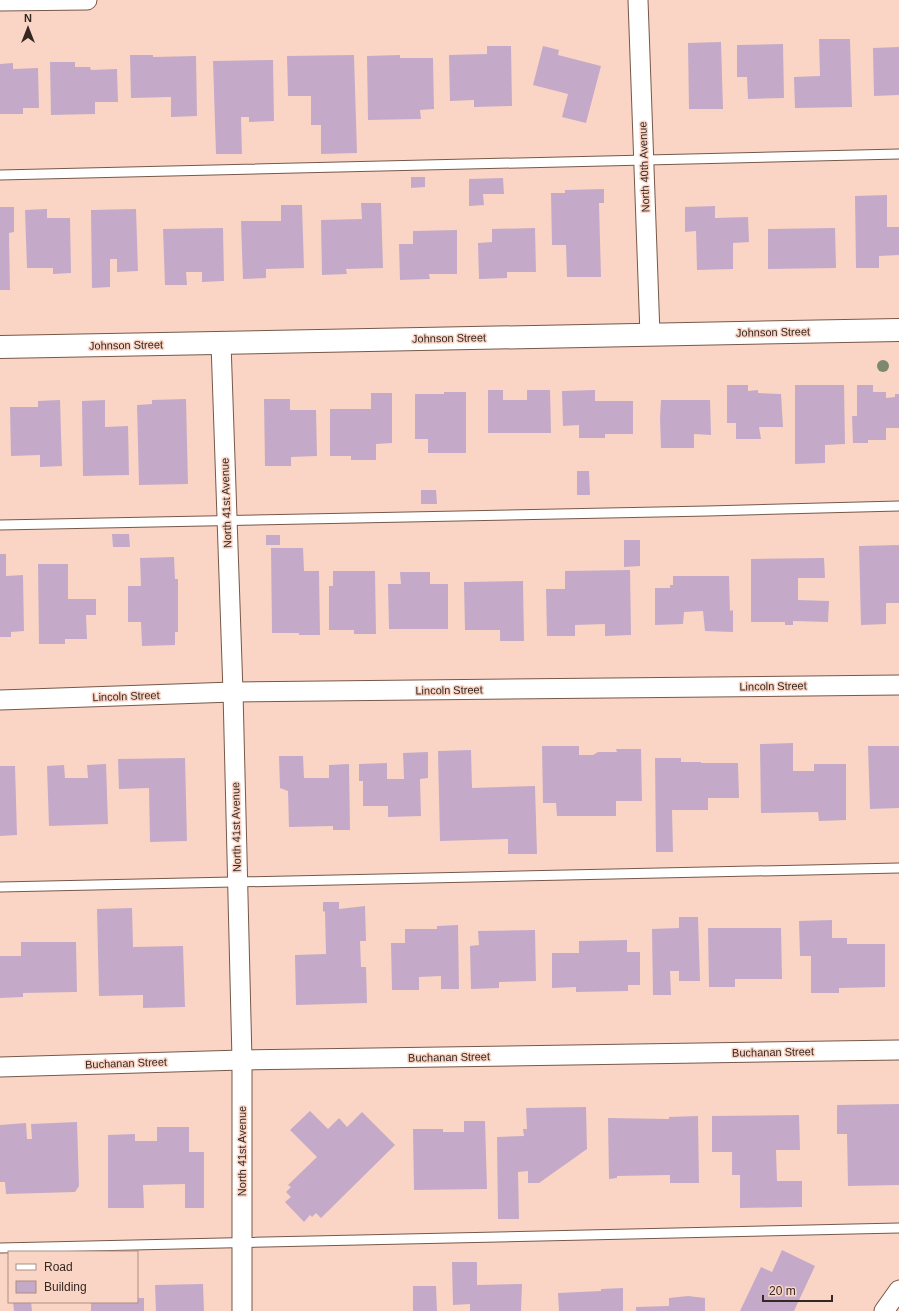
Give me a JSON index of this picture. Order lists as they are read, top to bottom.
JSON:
{
  "streets": {
    "street": [
      "North 40th Avenue",
      "Johnson Street",
      "North 41st Avenue",
      "Lincoln Street",
      "Buchanan Street"
    ]
  },
  "crossings": [
    ["North 40th Avenue", "Johnson Street"],
    ["Johnson Street", "North 41st Avenue"],
    ["North 41st Avenue", "Lincoln Street"],
    ["North 41st Avenue", "Buchanan Street"]
  ],
  "legend": ["Road", "Building"],
  "scale_bar": "20 m",
  "north": "top"
}
